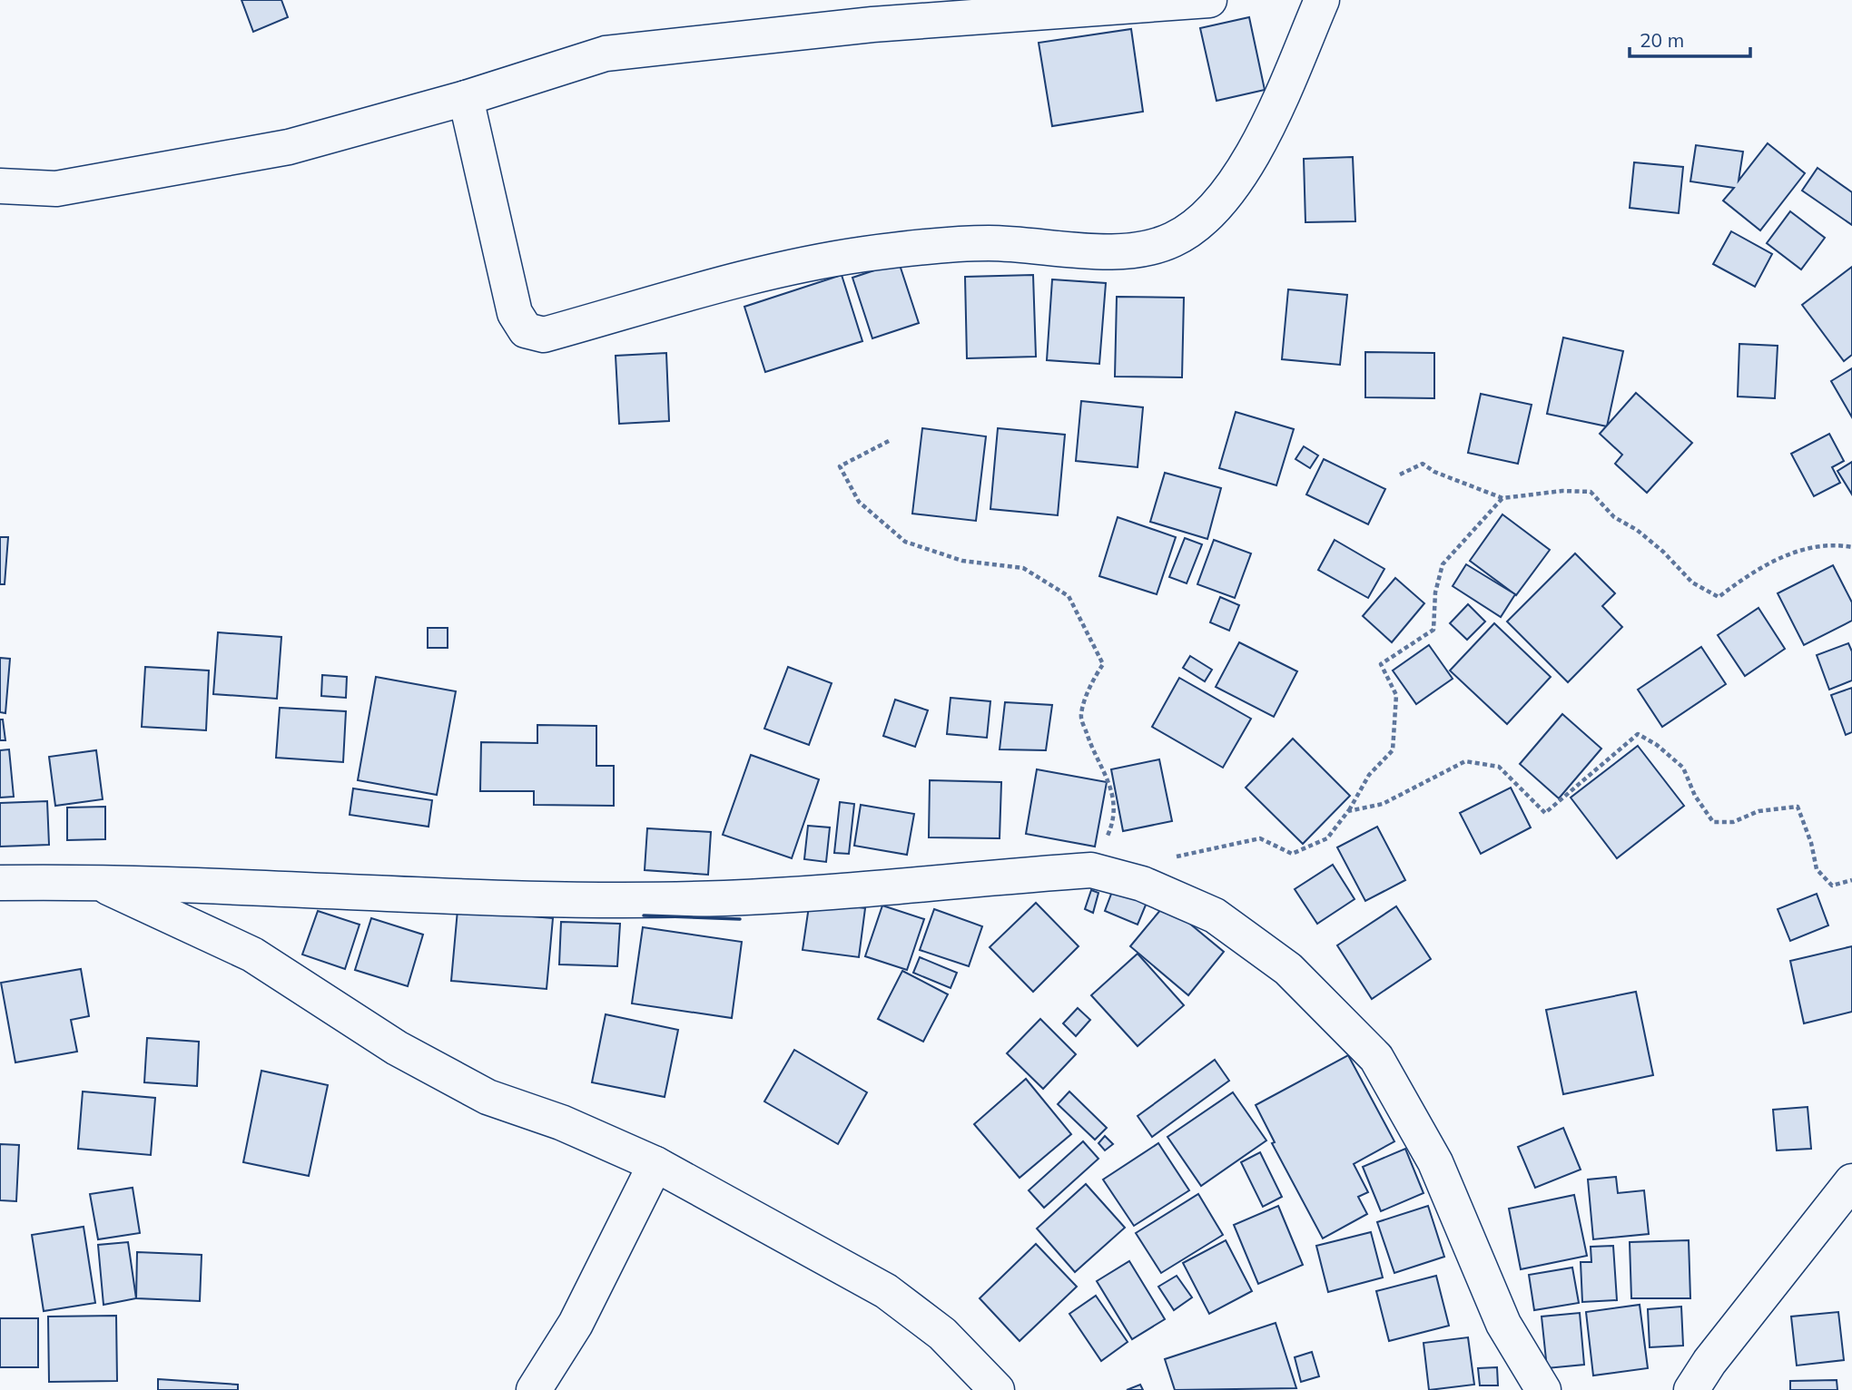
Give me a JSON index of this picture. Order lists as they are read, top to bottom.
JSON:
{
  "scale_bar": "20 m"
}
